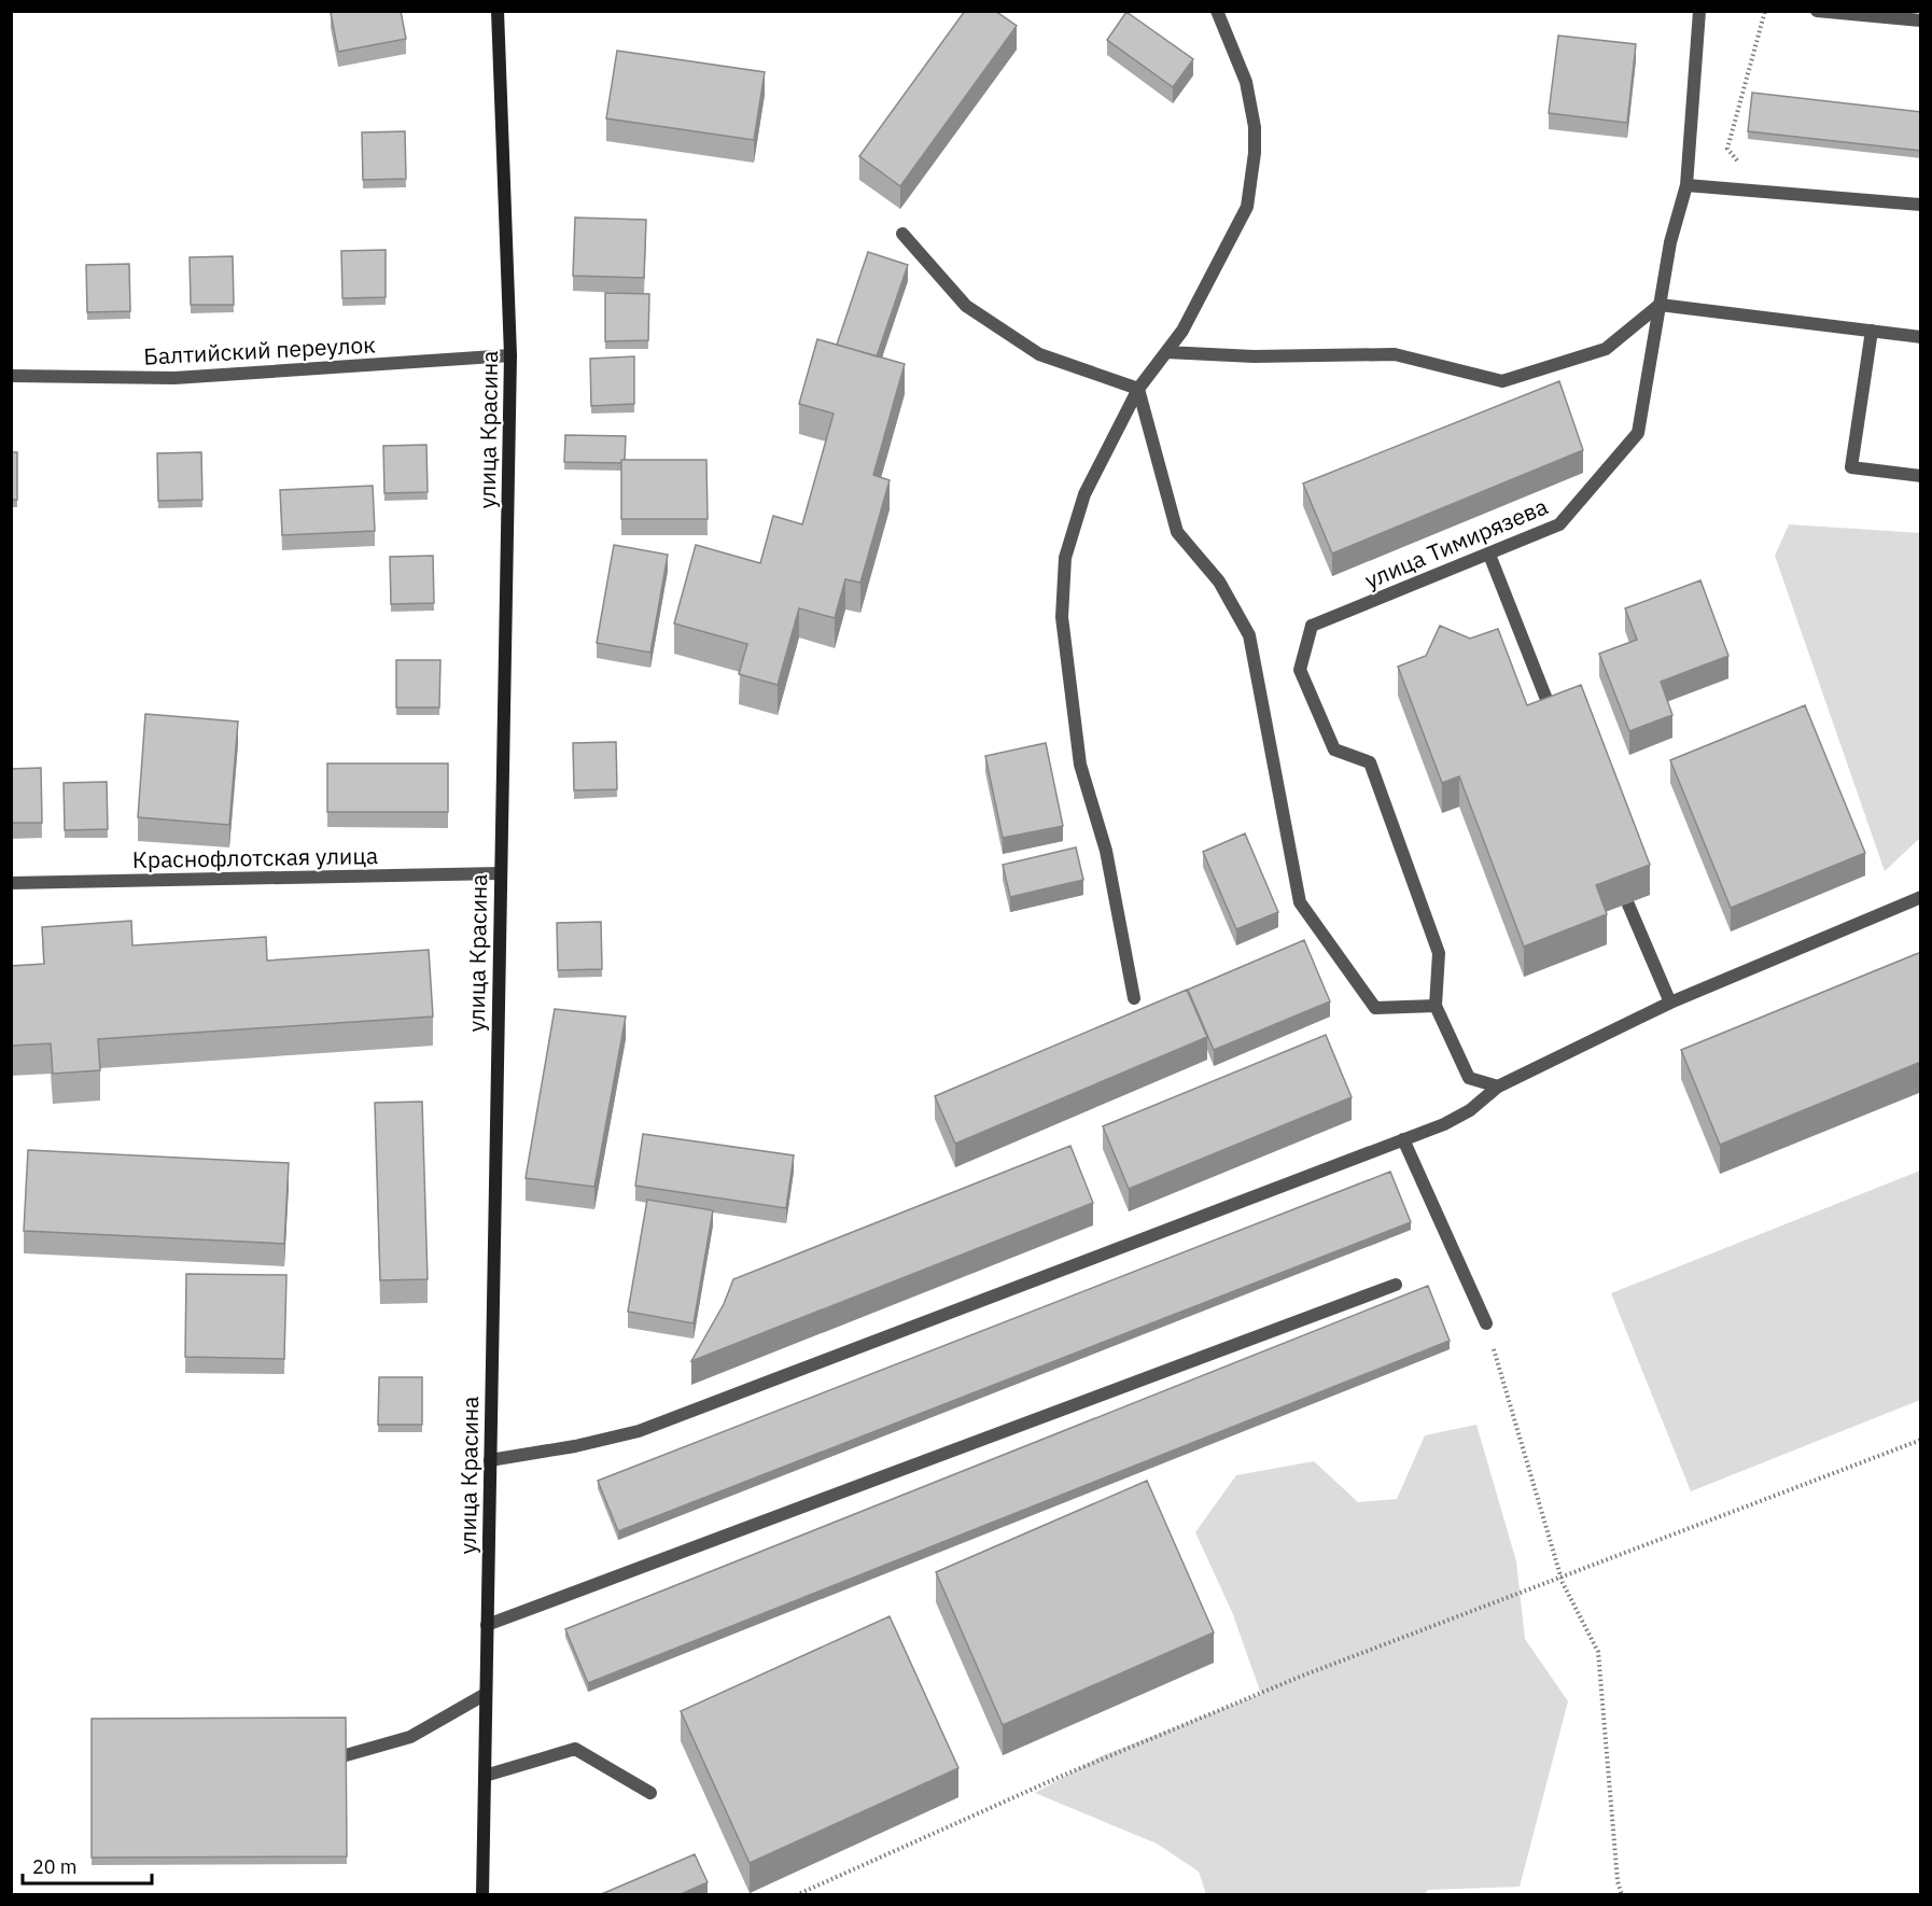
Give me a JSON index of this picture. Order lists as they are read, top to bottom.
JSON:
{
  "streets": {
    "street": [
      "Балтийский переулок",
      "улица Красина",
      "улица Тимирязева",
      "Краснофлотская улица"
    ]
  },
  "crossings": [
    ["Балтийский переулок", "улица Красина"],
    ["улица Красина", "Краснофлотская улица"]
  ],
  "scale_bar": "20 m"
}
